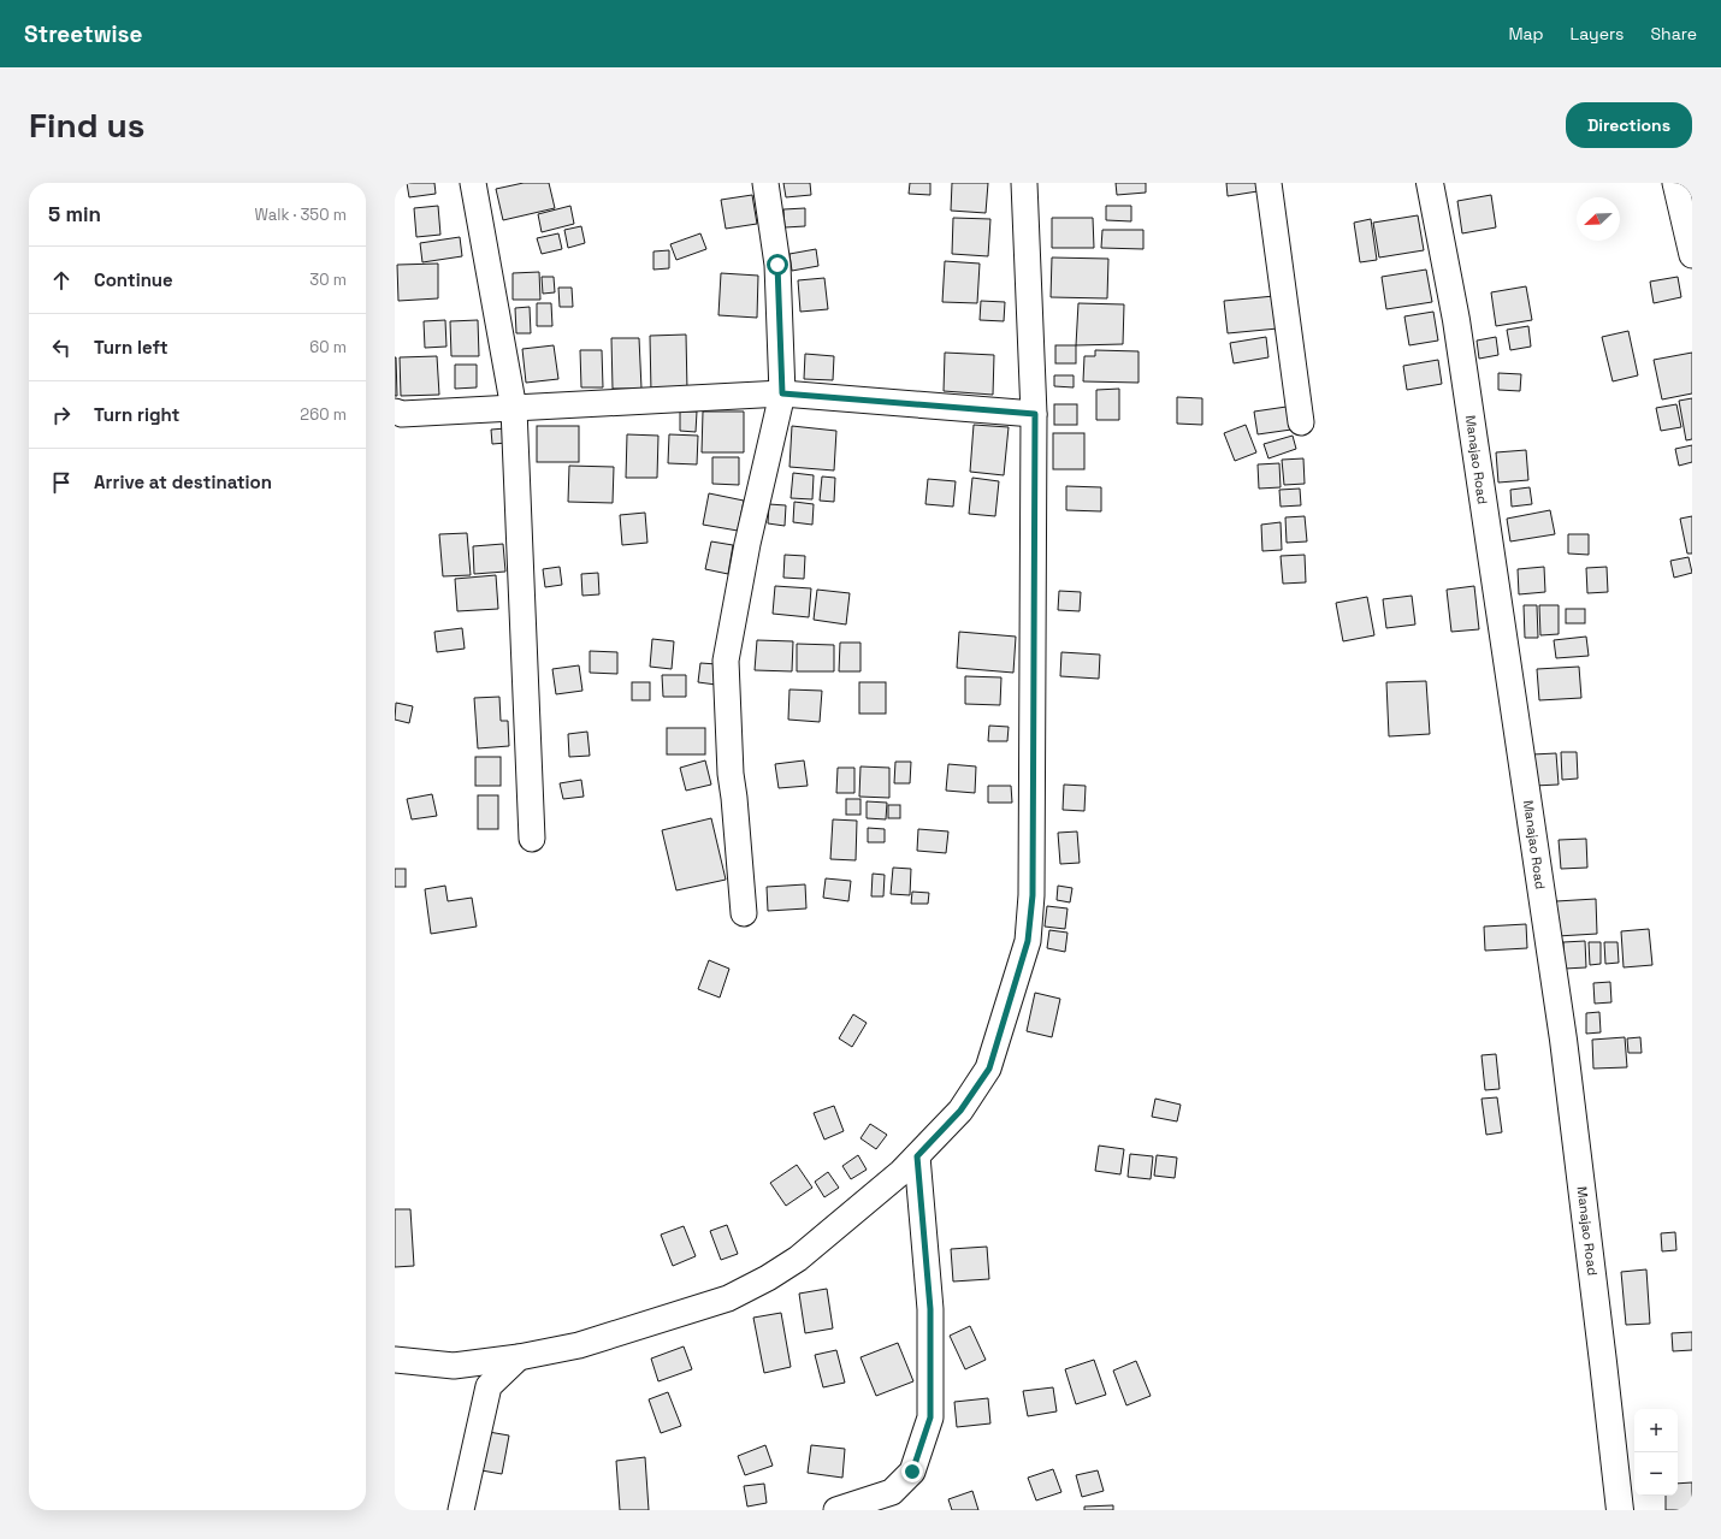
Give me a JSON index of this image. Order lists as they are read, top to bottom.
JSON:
{
  "streets": {
    "street": ["Manajao Road"]
  },
  "north": "bottom left",
  "page": {
    "header": "Streetwise",
    "nav": ["Map", "Layers", "Share"],
    "buttons": "Directions",
    "title": "Find us",
    "heading": ["5 min", "Walk · 350 m"],
    "list": [
      ["Continue", "30 m"],
      ["Turn left", "60 m"],
      ["Turn right", "260 m"],
      "Arrive at destination"
    ],
    "map_buttons": ["+", "−"]
  }
}
